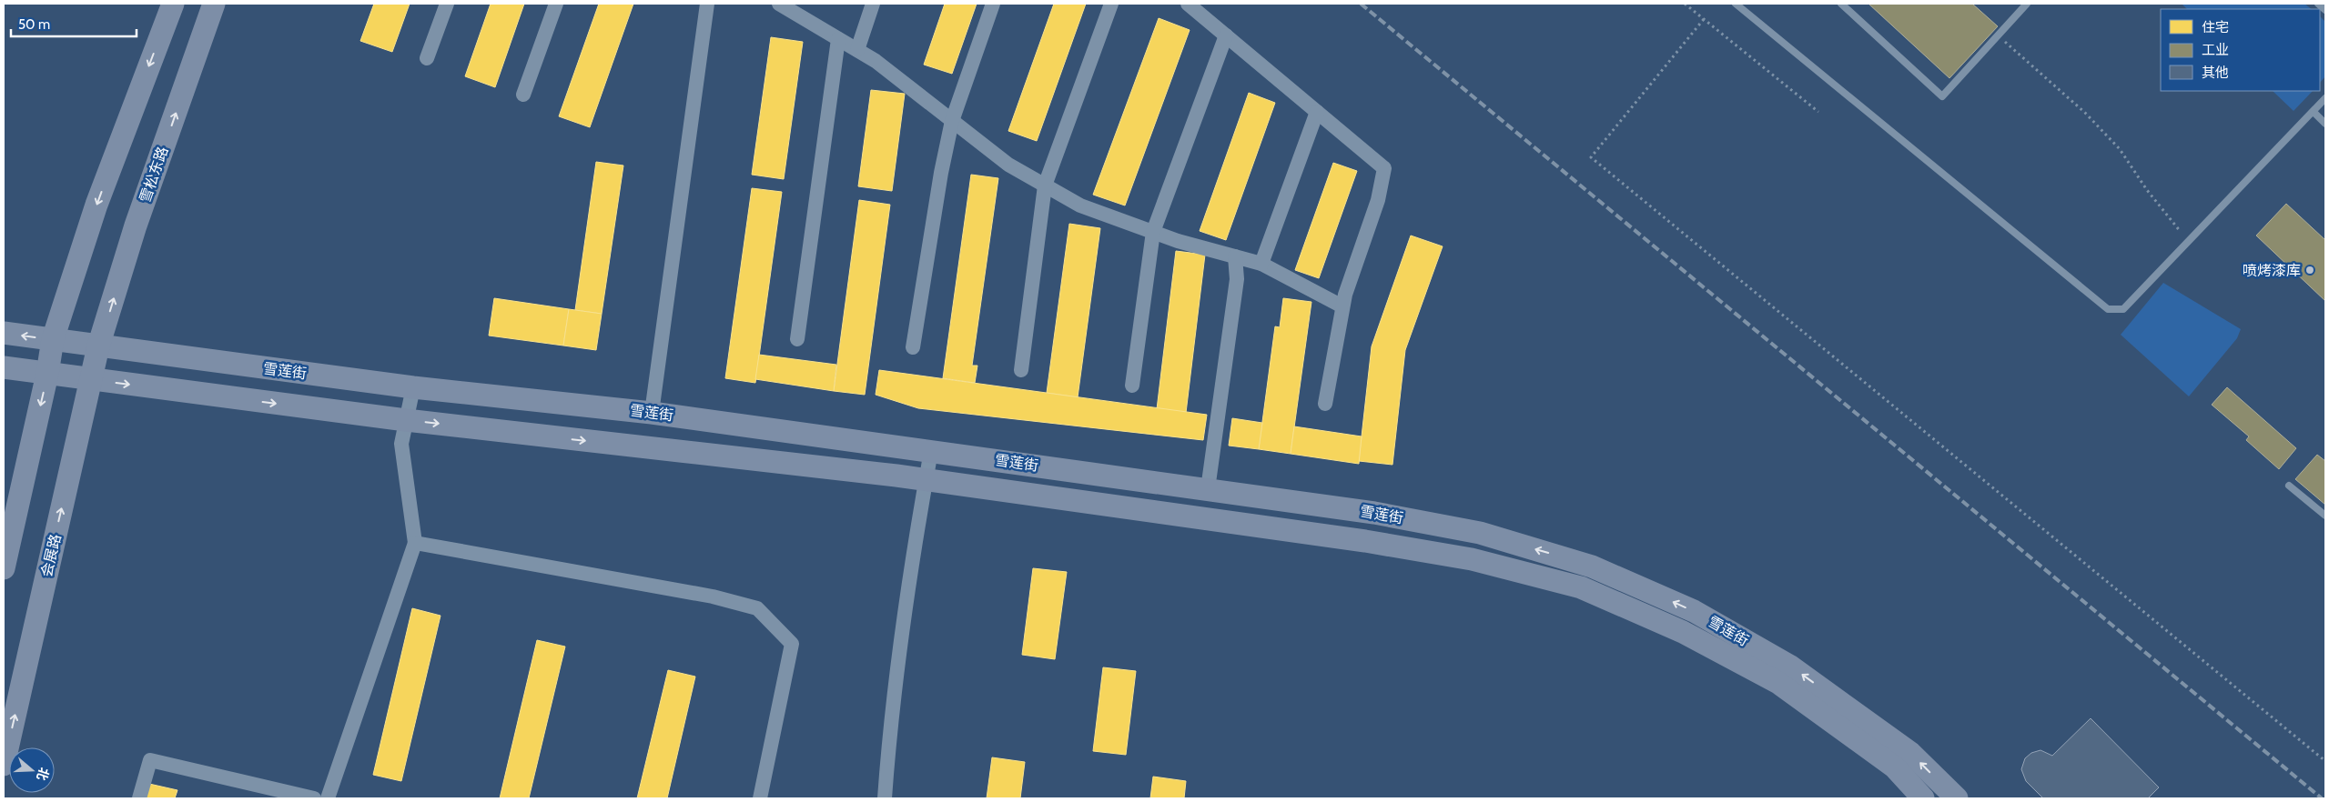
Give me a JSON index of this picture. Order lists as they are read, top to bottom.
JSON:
{
  "streets": {
    "main road": ["雪松东路", "雪莲街", "会展路"]
  },
  "crossings": [
    ["雪松东路", "雪莲街"],
    ["雪松东路", "会展路"],
    ["雪莲街", "会展路"]
  ],
  "places": ["喷烤漆库"],
  "legend": ["住宅", "工业", "其他"],
  "scale_bar": "50 m",
  "north": "right"
}
